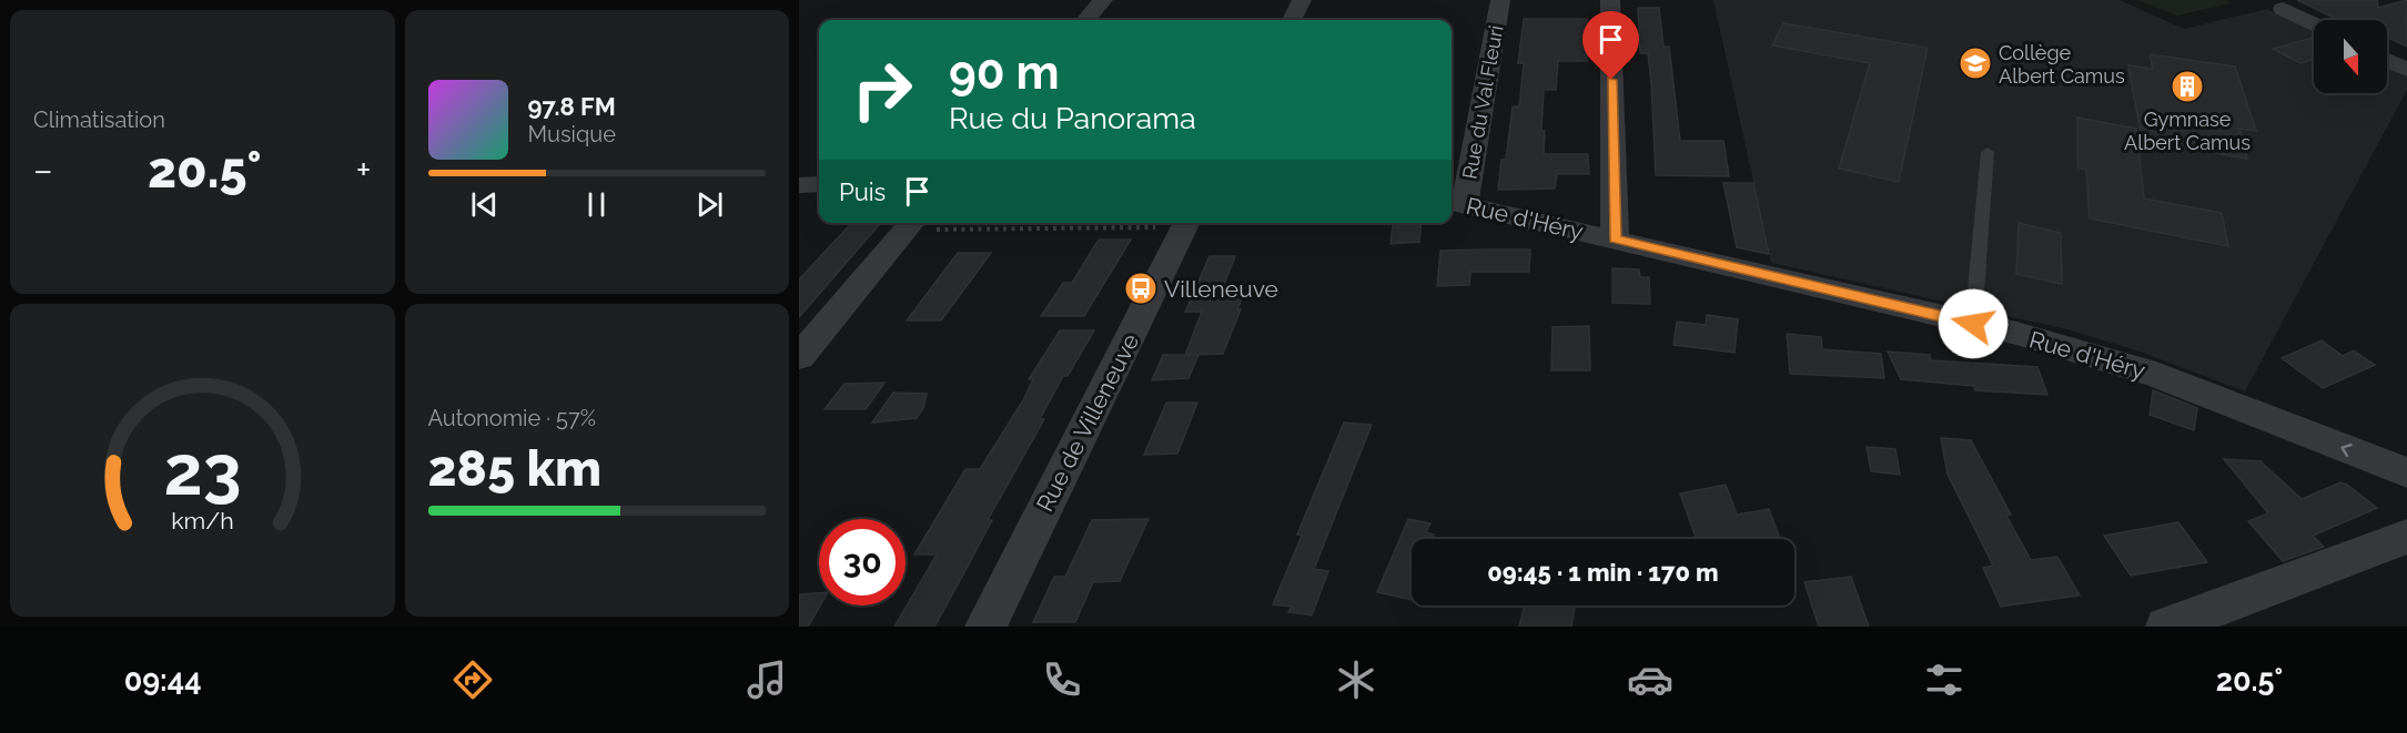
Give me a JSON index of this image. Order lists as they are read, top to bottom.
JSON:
{
  "streets": {
    "street": ["Rue du Val Fleuri", "Rue d'Héry", "Rue de Villeneuve"]
  },
  "crossings": [
    ["Rue du Val Fleuri", "Rue d'Héry"]
  ],
  "one_way": ["Rue d'Héry"],
  "places": {
    "school or university": ["Collège Albert Camus"],
    "building": ["Gymnase Albert Camus"],
    "bus stop": ["Villeneuve"]
  },
  "north": "bottom",
  "page": {
    "tile": [
      "Climatisation",
      ["Autonomie · 57%", "285 km"]
    ],
    "turn": ["90 m", "Rue du Panorama"],
    "song": ["97.8 FM", "Musique"],
    "heat": ["−", "20.5°", "+"],
    "then": "Puis",
    "limit": "30",
    "trip": "09:45 · 1 min · 170 m",
    "tabs": ["09:44", "20.5°"],
    "gauge": ["23", "km/h"]
  }
}
